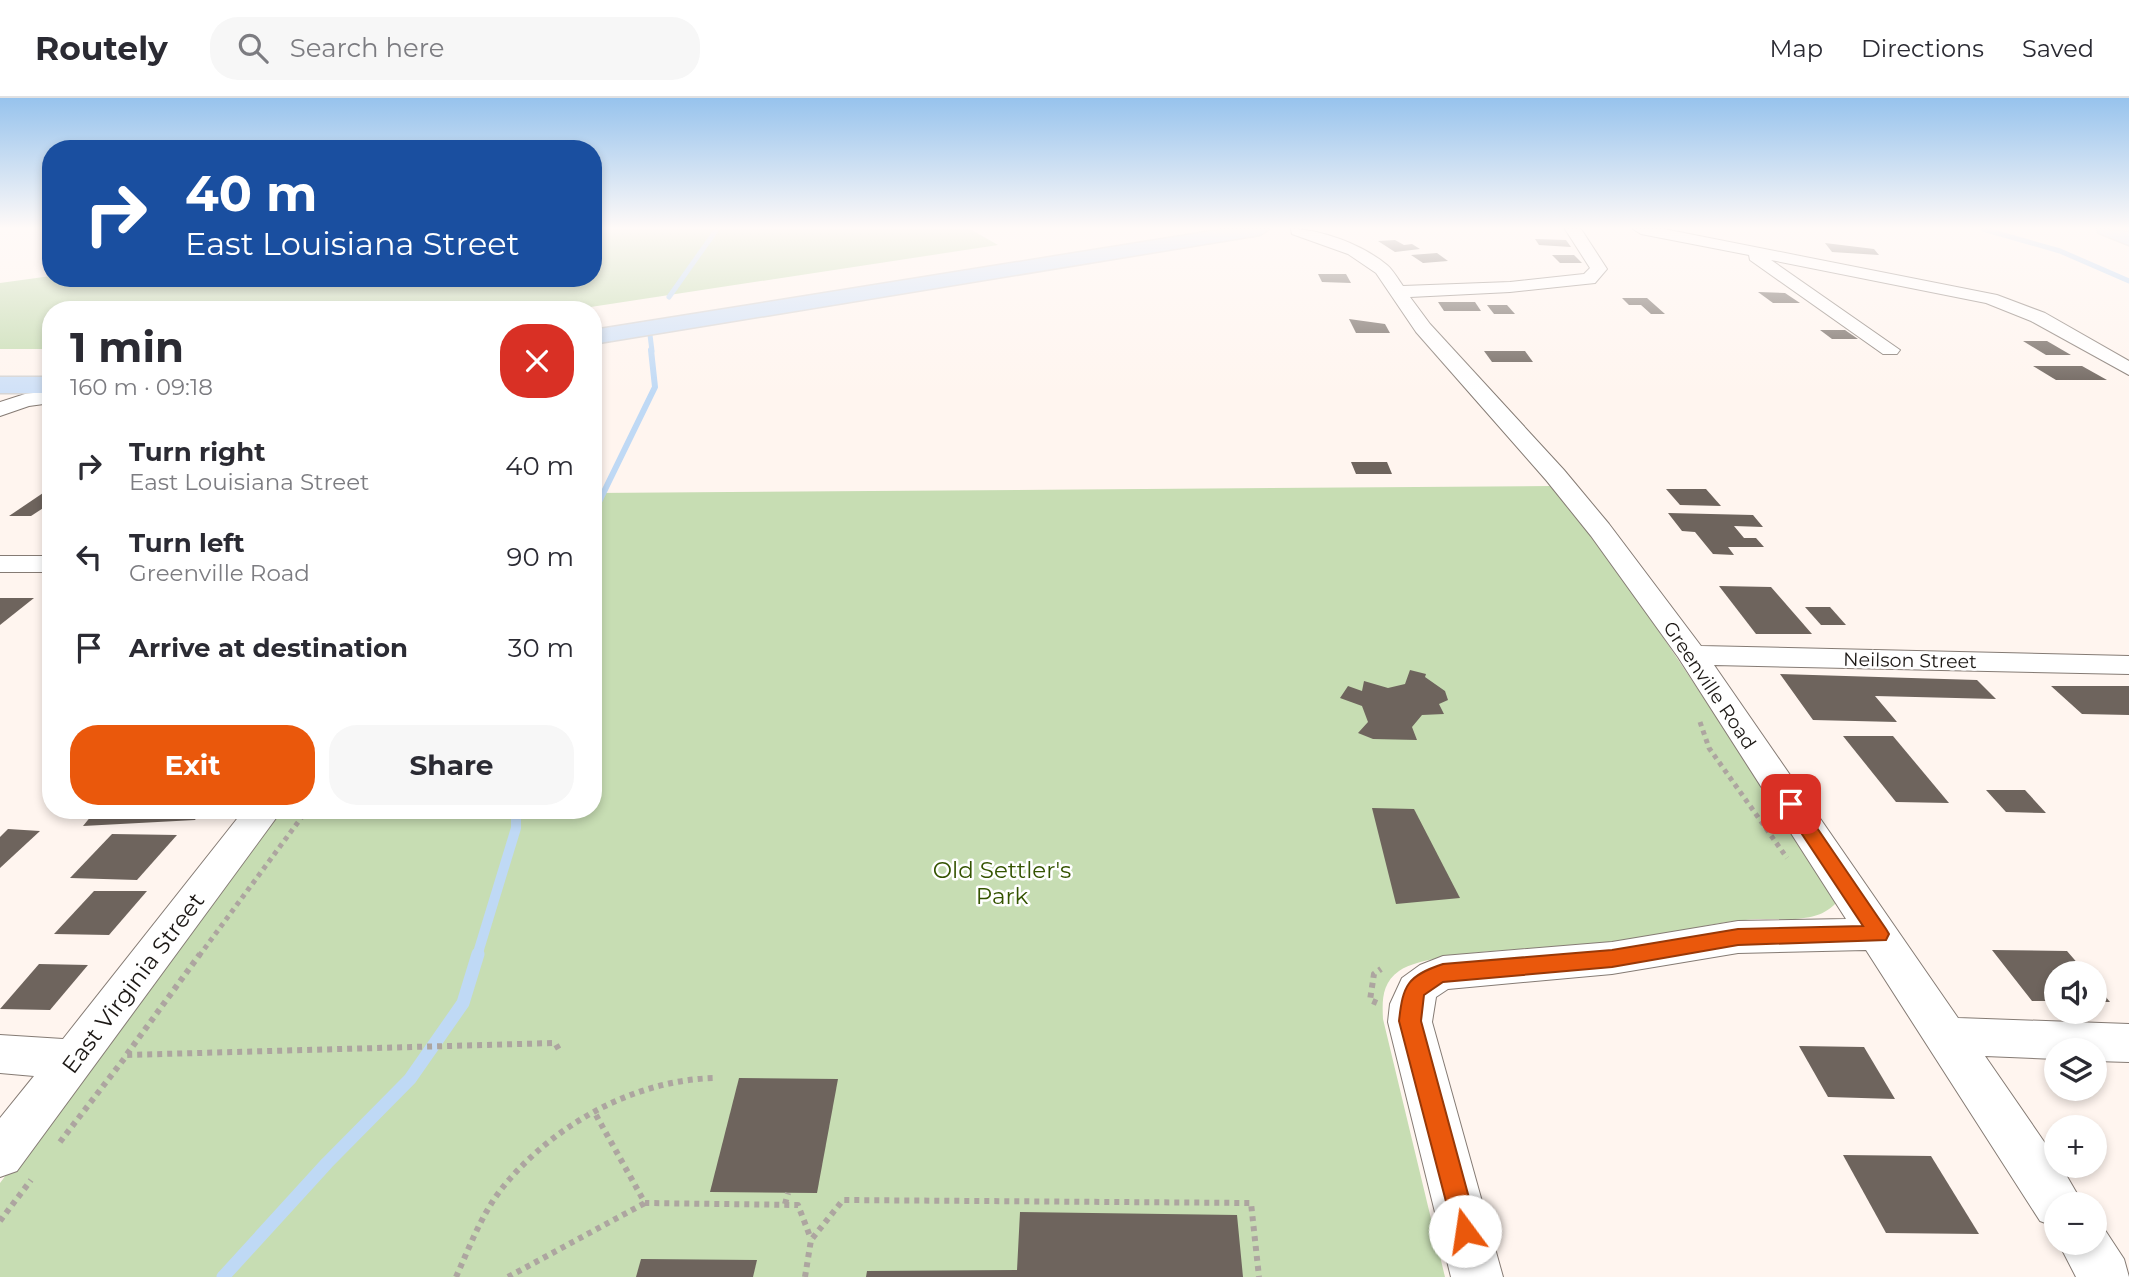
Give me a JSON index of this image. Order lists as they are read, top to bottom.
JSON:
{
  "streets": {
    "street": ["Neilson Street", "Greenville Road", "East Virginia Street"]
  },
  "crossings": [
    ["Neilson Street", "Greenville Road"]
  ],
  "parks": ["Old Settler's Park"],
  "page": {
    "header": "Routely",
    "search": "Search here",
    "nav": ["Map", "Directions", "Saved"],
    "turn": ["40 m", "East Louisiana Street"],
    "heading": ["1 min", "160 m · 09:18"],
    "list": [
      {
        "name": "Turn right",
        "note": "East Louisiana Street",
        "value": "40 m"
      },
      {
        "name": "Turn left",
        "note": "Greenville Road",
        "value": "90 m"
      },
      {
        "name": "Arrive at destination",
        "value": "30 m"
      }
    ],
    "buttons": ["Exit", "Share"],
    "map_buttons": ["+", "−"]
  }
}
